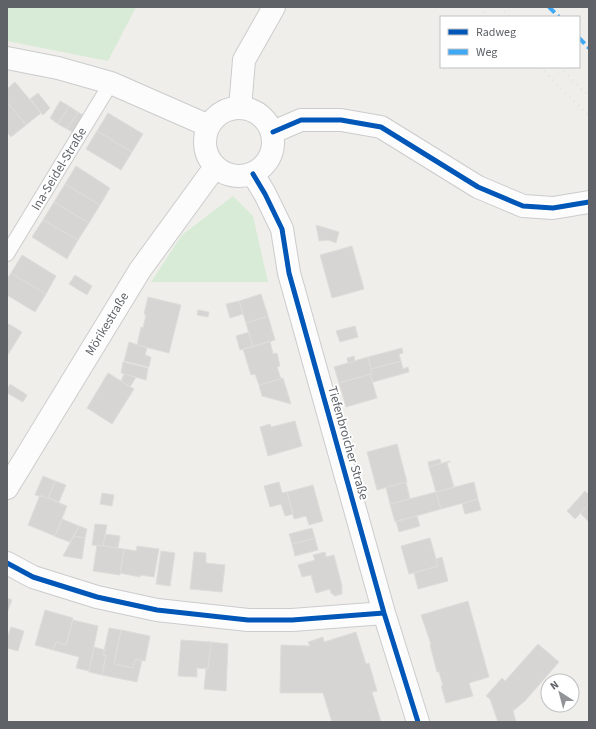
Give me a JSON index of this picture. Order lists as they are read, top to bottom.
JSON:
{
  "streets": {
    "street": ["Mörikestraße", "Tiefenbroicher Straße"],
    "lane": ["Ina-Seidel-Straße"]
  },
  "crossings": [
    ["Mörikestraße", "Tiefenbroicher Straße"]
  ],
  "legend": ["Radweg", "Weg"],
  "north": "top left"
}
